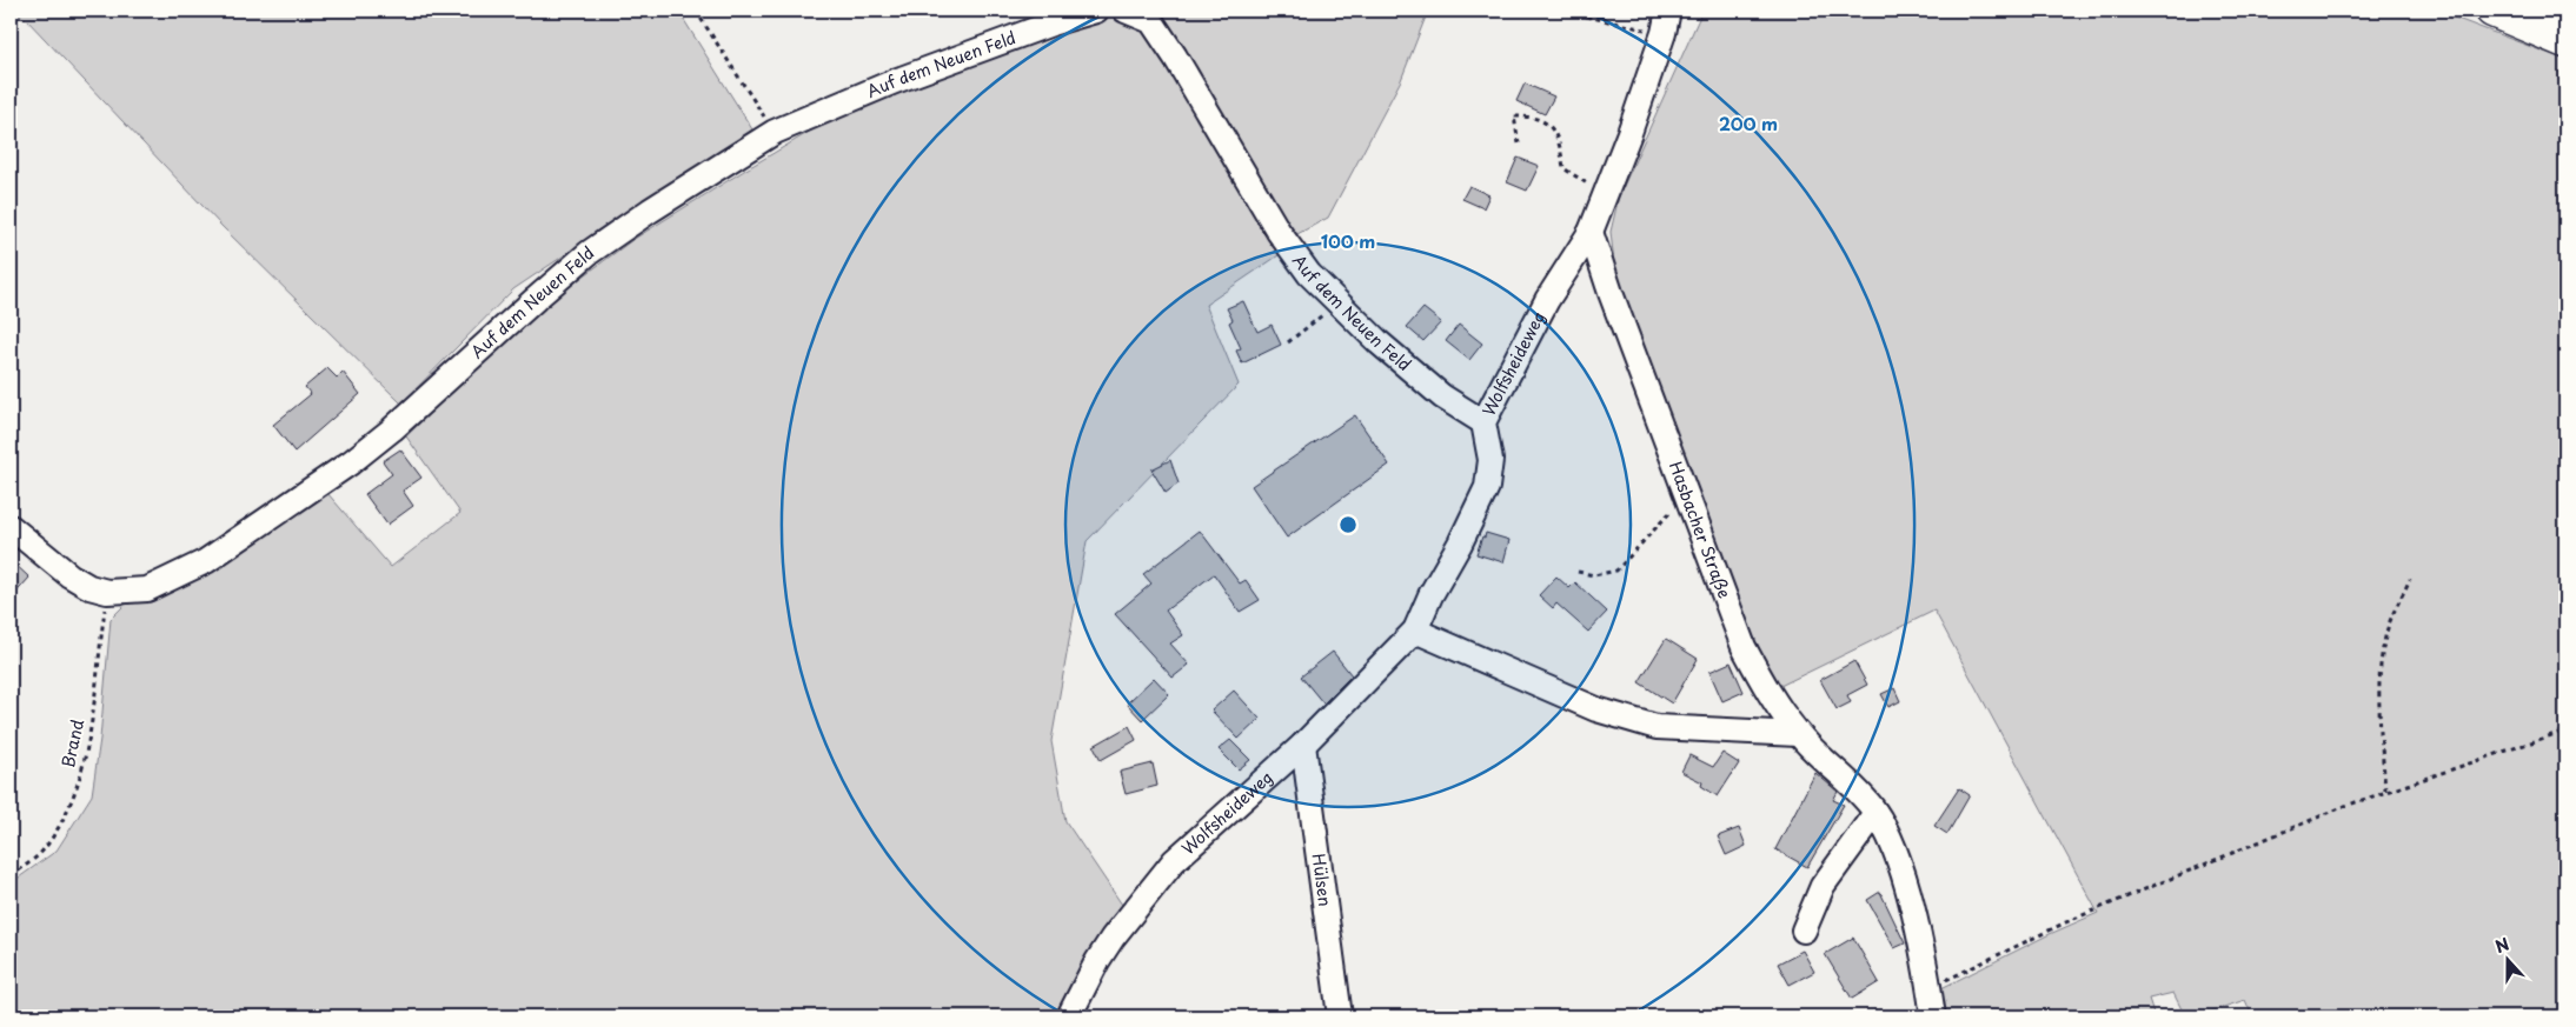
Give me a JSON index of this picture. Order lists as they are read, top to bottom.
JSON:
{
  "streets": {
    "street": [
      "Auf dem Neuen Feld",
      "Wolfsheideweg",
      "Hasbacher Straße",
      "Hülsen"
    ],
    "path": ["Brand"]
  },
  "crossings": [
    ["Auf dem Neuen Feld", "Wolfsheideweg"],
    ["Auf dem Neuen Feld", "Brand"],
    ["Wolfsheideweg", "Hasbacher Straße"],
    ["Wolfsheideweg", "Hülsen"]
  ],
  "north": "top",
  "rings": ["200 m", "100 m"]
}
